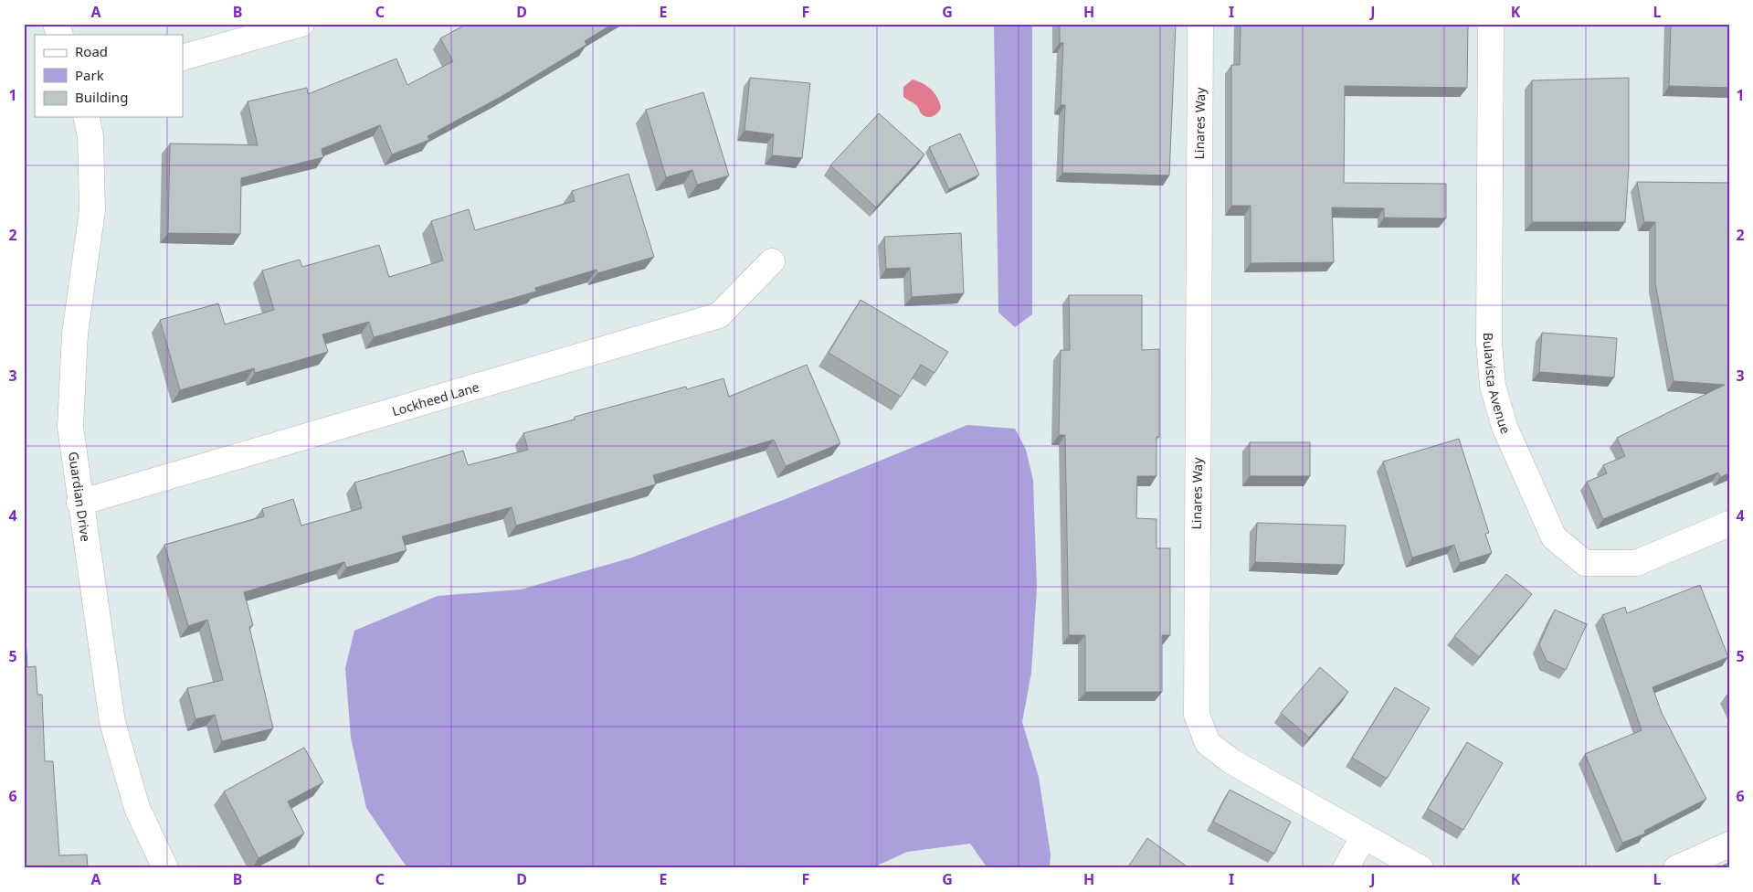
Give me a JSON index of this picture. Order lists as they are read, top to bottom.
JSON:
{
  "streets": {
    "street": [
      "Linares Way",
      "Bulavista Avenue",
      "Lockheed Lane",
      "Guardian Drive"
    ]
  },
  "crossings": [
    ["Lockheed Lane", "Guardian Drive"]
  ],
  "legend": ["Road", "Park", "Building"],
  "grid": {
    "columns": [
      "A",
      "B",
      "C",
      "D",
      "E",
      "F",
      "G",
      "H",
      "I",
      "J",
      "K",
      "L"
    ],
    "rows": [
      "1",
      "2",
      "3",
      "4",
      "5",
      "6"
    ]
  }
}
